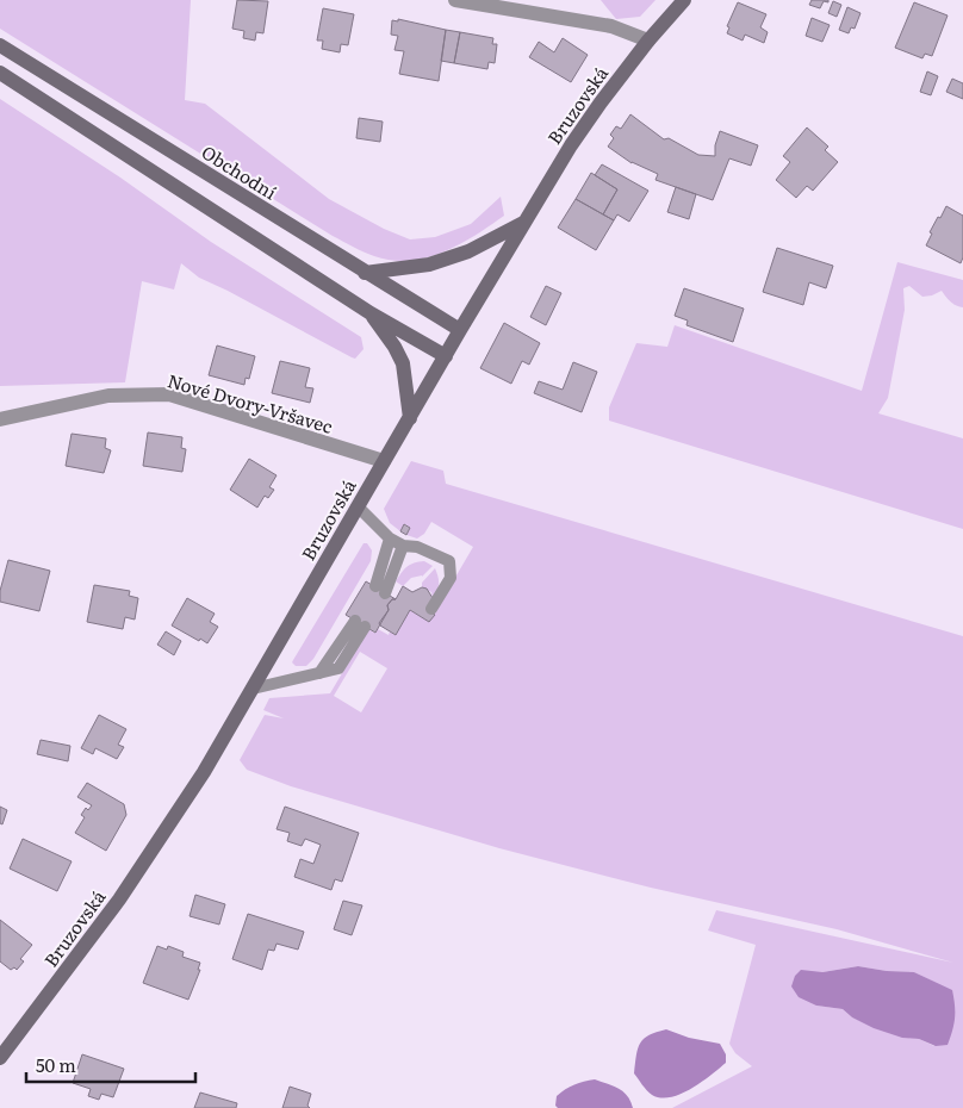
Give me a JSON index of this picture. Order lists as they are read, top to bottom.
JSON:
{
  "streets": {
    "main road": ["Bruzovská", "Obchodní"],
    "street": ["Nové Dvory-Vršavec"]
  },
  "crossings": [
    ["Bruzovská", "Obchodní"],
    ["Bruzovská", "Nové Dvory-Vršavec"]
  ],
  "scale_bar": "50 m"
}
